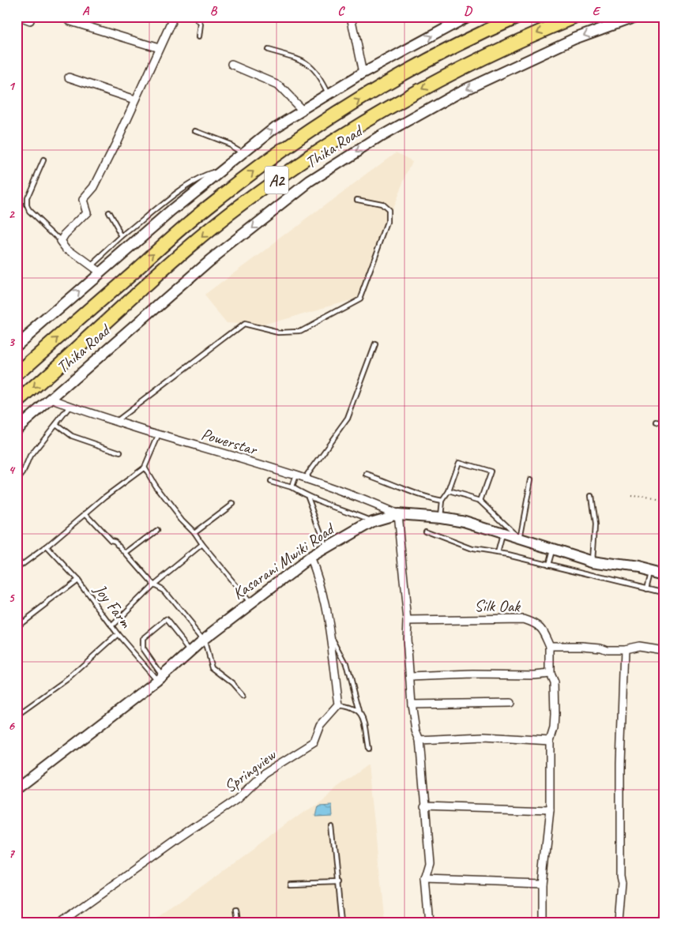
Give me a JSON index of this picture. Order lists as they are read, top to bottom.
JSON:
{
  "streets": {
    "highway": ["Thika Road", "A2"],
    "main road": ["Kasarani Mwiki Road"],
    "street": ["Powerstar", "Silk Oak", "Springview"],
    "lane": ["Joy Farm"]
  },
  "crossings": [
    ["Thika Road", "Powerstar"],
    ["Powerstar", "Kasarani Mwiki Road"],
    ["Kasarani Mwiki Road", "Joy Farm"]
  ],
  "grid": {
    "columns": [
      "A",
      "B",
      "C",
      "D",
      "E"
    ],
    "rows": [
      "1",
      "2",
      "3",
      "4",
      "5",
      "6",
      "7"
    ]
  }
}
